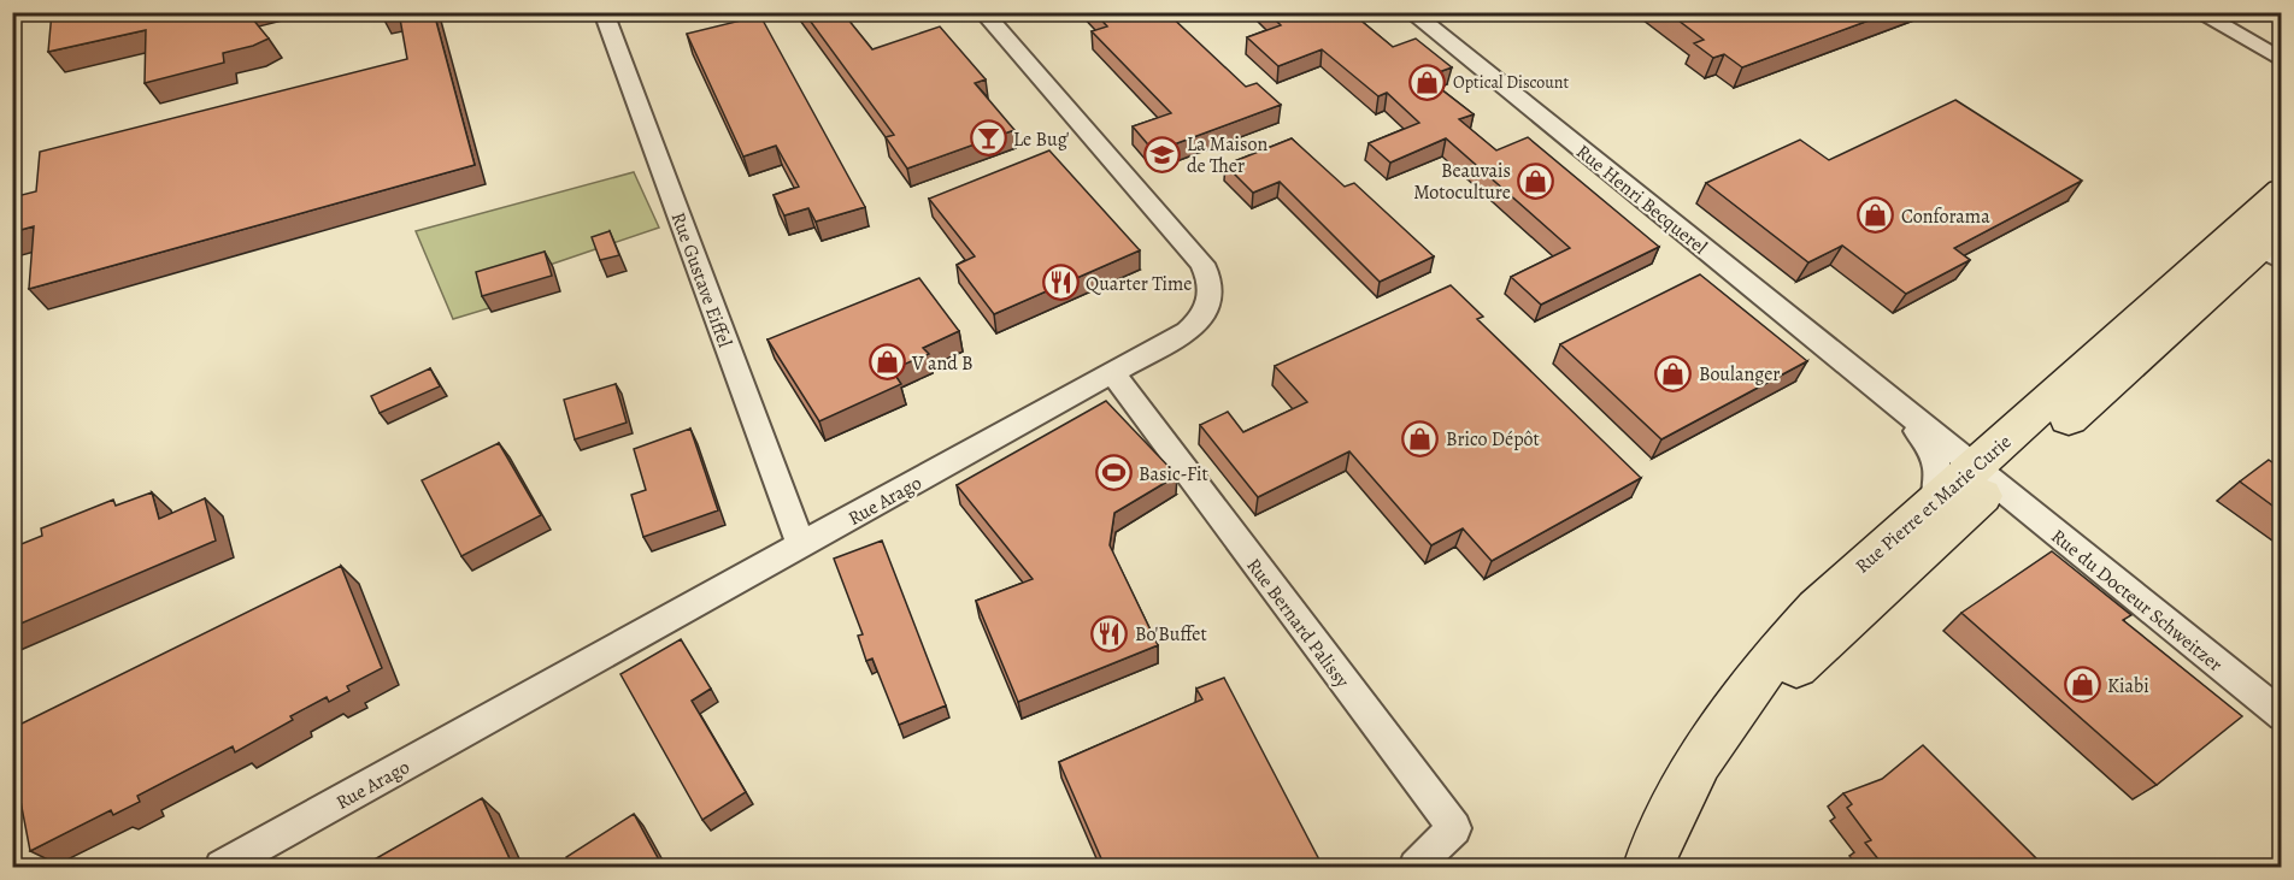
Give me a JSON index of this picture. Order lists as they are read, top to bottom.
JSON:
{
  "streets": {
    "main road": ["Rue Pierre et Marie Curie"],
    "street": [
      "Rue Henri Becquerel",
      "Rue Gustave Eiffel",
      "Rue Arago",
      "Rue du Docteur Schweitzer",
      "Rue Bernard Palissy"
    ]
  },
  "crossings": [
    ["Rue Henri Becquerel", "Rue Pierre et Marie Curie"],
    ["Rue Henri Becquerel", "Rue du Docteur Schweitzer"],
    ["Rue Gustave Eiffel", "Rue Arago"],
    ["Rue Arago", "Rue Bernard Palissy"],
    ["Rue Pierre et Marie Curie", "Rue du Docteur Schweitzer"]
  ],
  "places": {
    "shop": [
      "Optical Discount",
      "Beauvais Motoculture",
      "Conforama",
      "V and B",
      "Boulanger",
      "Brico Dépôt",
      "Kiabi"
    ],
    "bar": ["Le Bug'"],
    "school or university": ["La Maison de Ther"],
    "restaurant": ["Quarter Time", "Bo'Buffet"],
    "sports": ["Basic-Fit"]
  }
}
